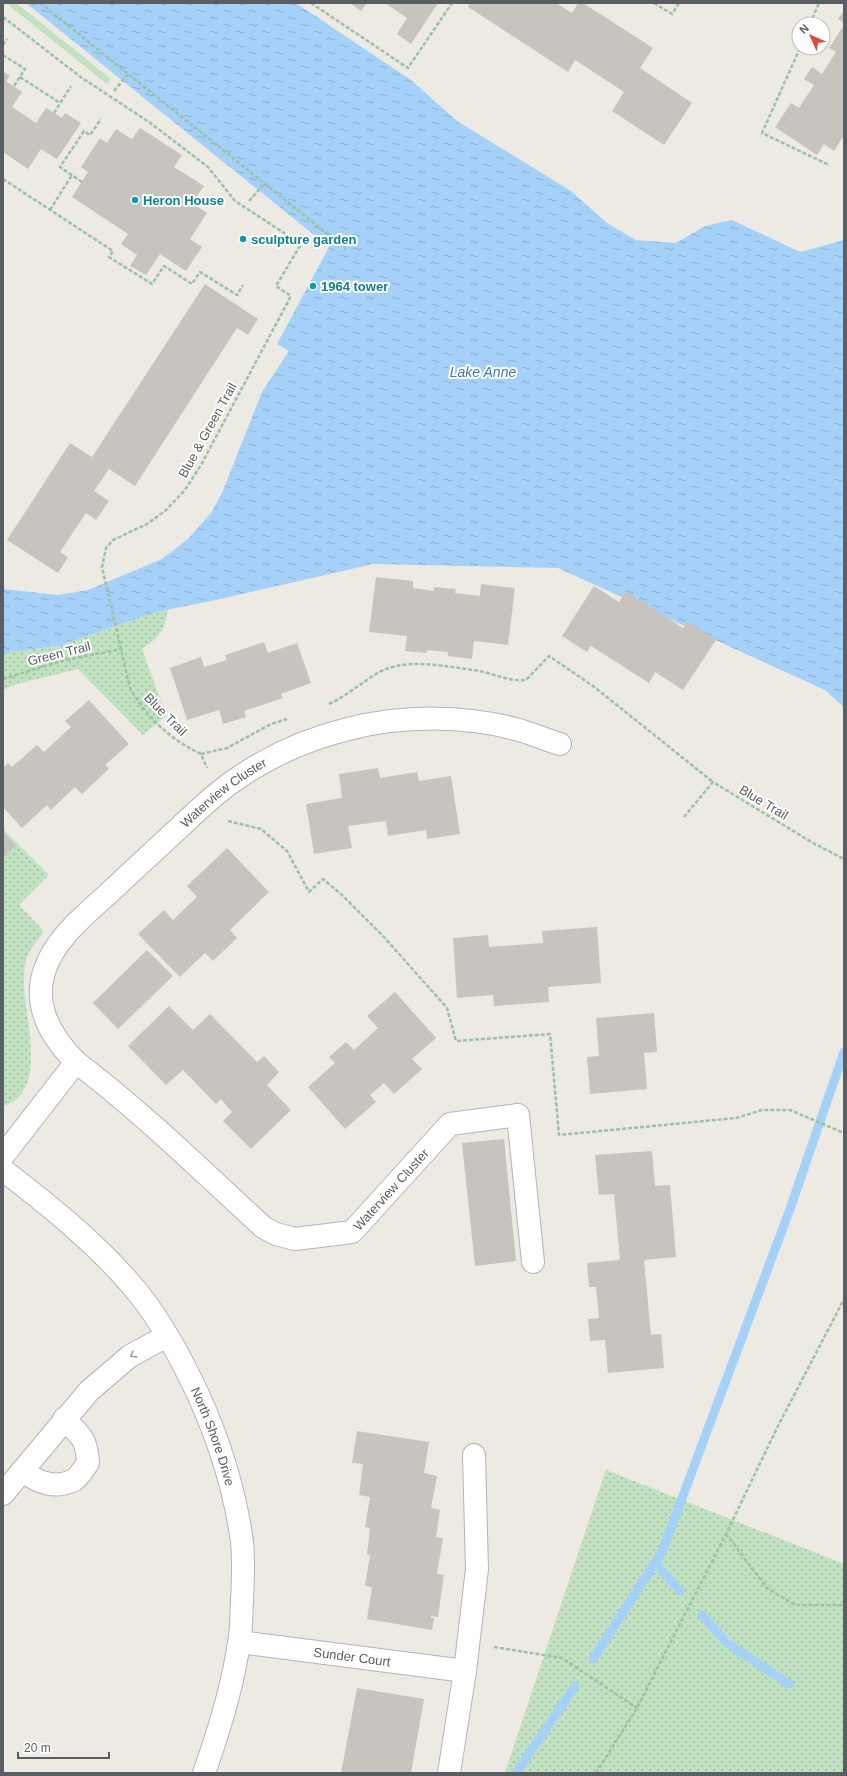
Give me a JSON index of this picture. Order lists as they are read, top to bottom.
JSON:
{
  "streets": {
    "street": ["Waterview Cluster", "North Shore Drive", "Sunder Court"],
    "path": ["Blue & Green Trail", "Green Trail", "Blue Trail"]
  },
  "crossings": [
    ["Blue & Green Trail", "Blue Trail"],
    ["Green Trail", "Blue Trail"],
    ["Blue Trail", "Waterview Cluster"],
    ["North Shore Drive", "Sunder Court"]
  ],
  "water": ["Lake Anne"],
  "places": ["Heron House", "sculpture garden", "1964 tower"],
  "scale_bar": "20 m",
  "north": "top left"
}
